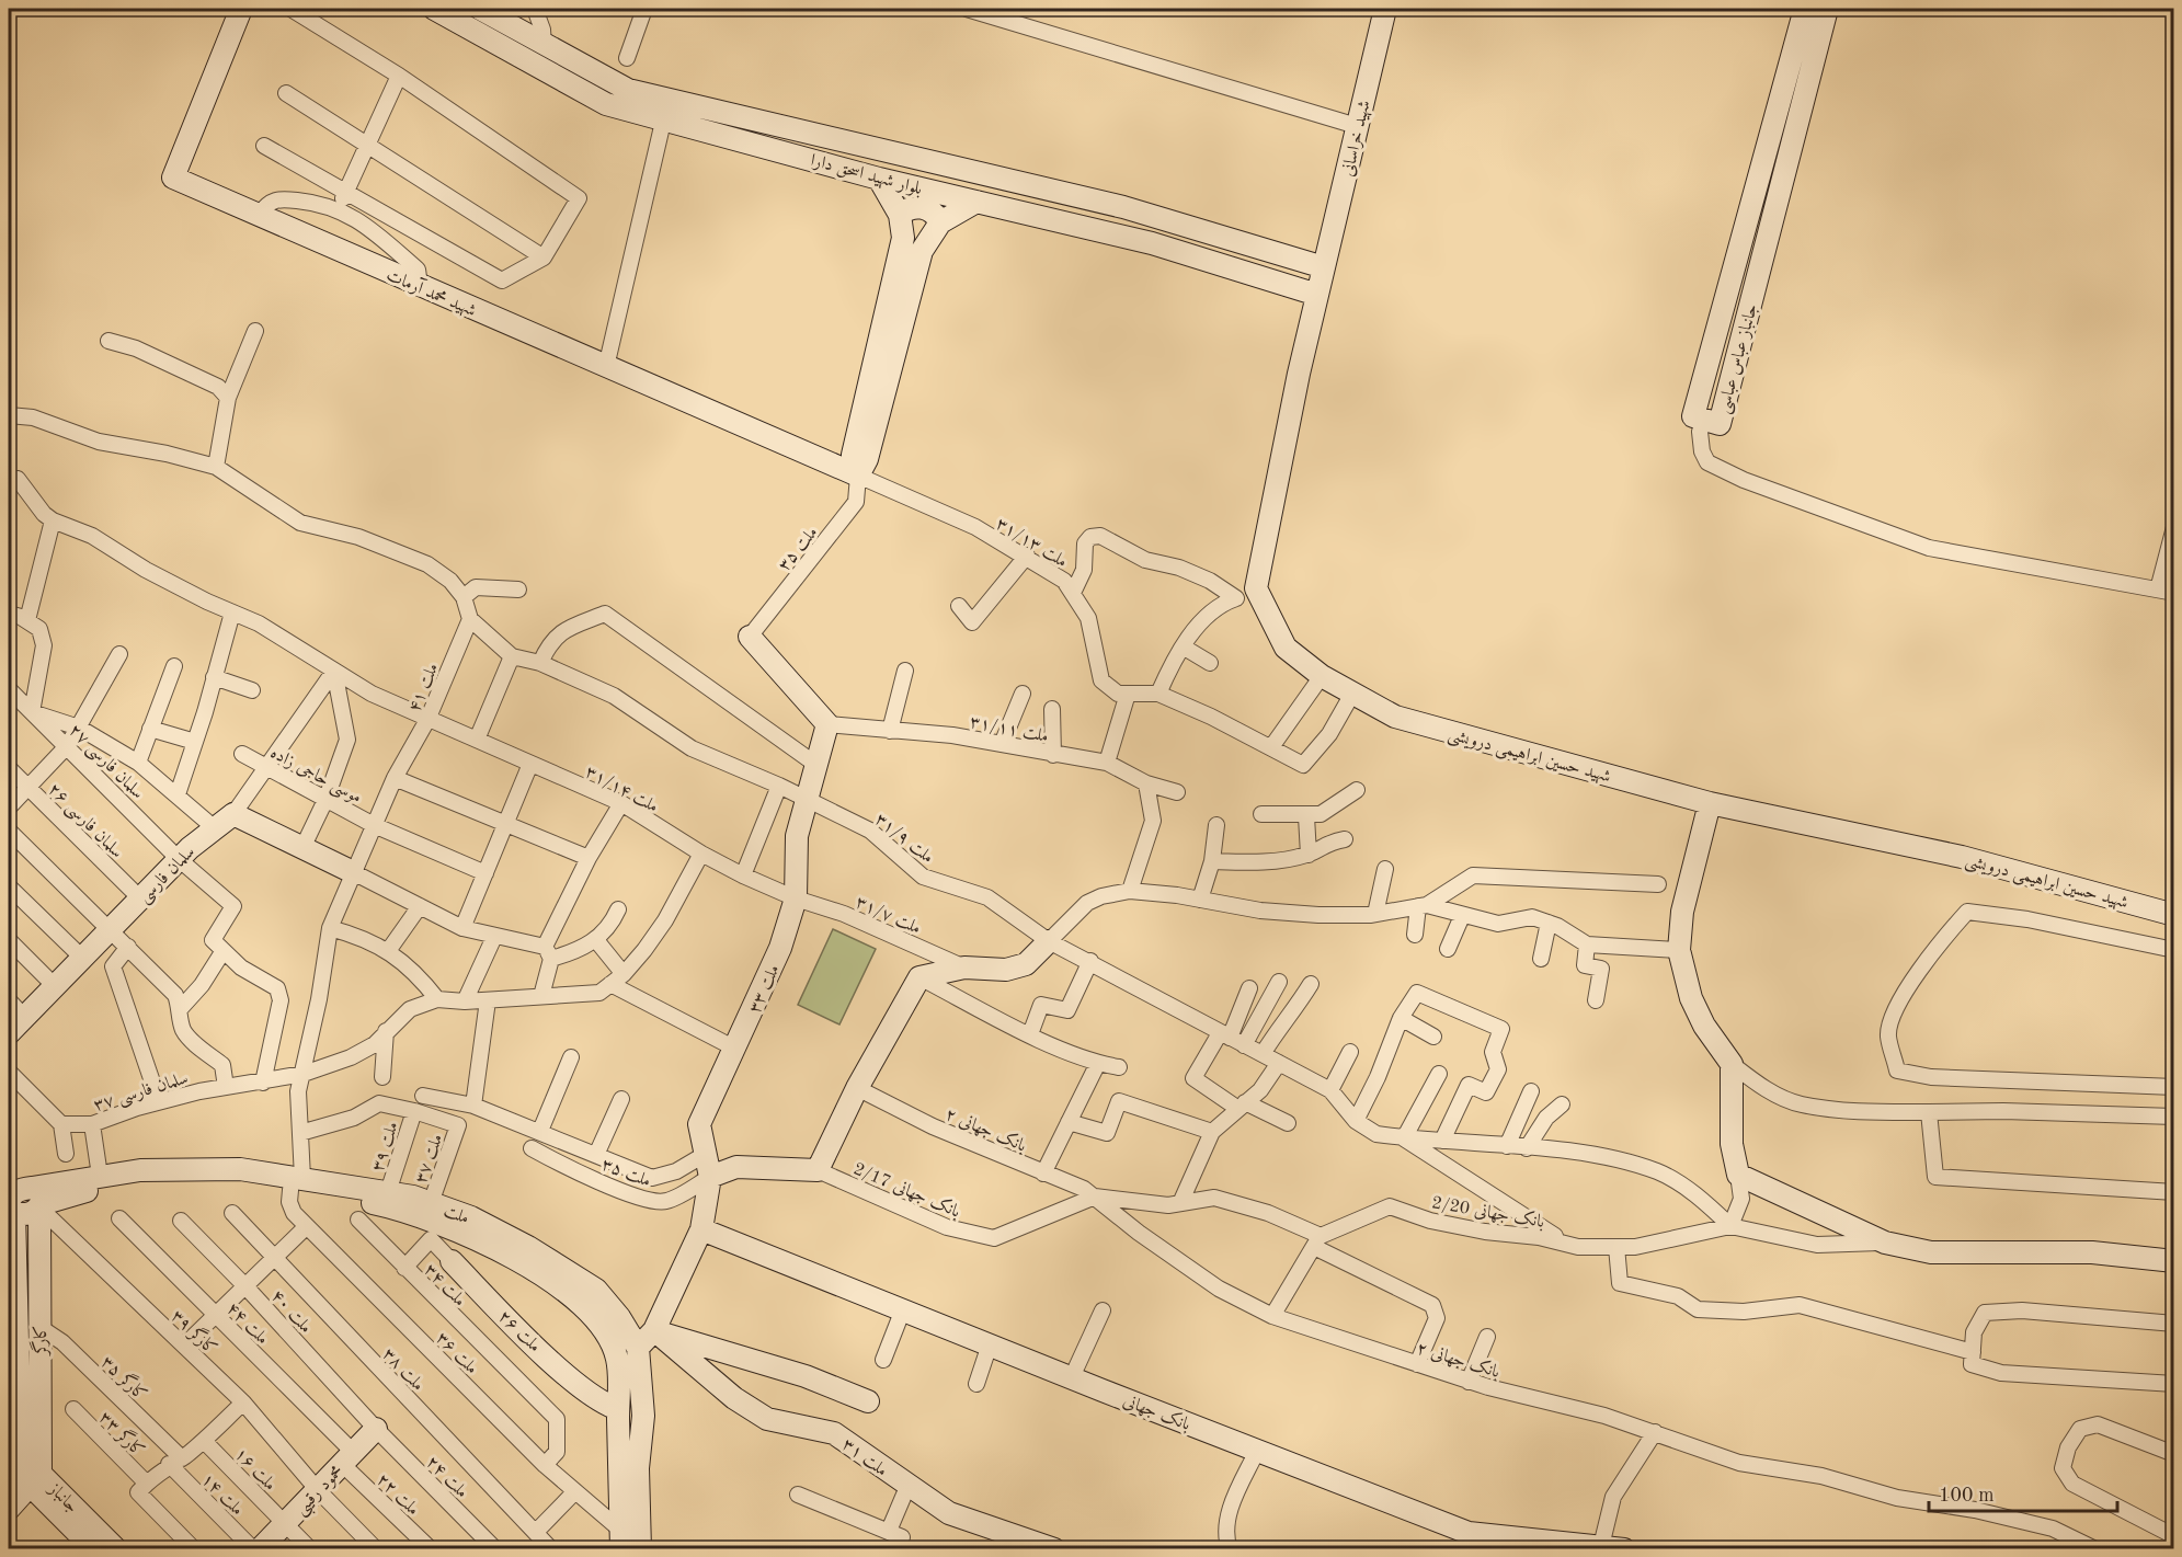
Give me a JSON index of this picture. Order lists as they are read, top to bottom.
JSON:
{
  "streets": {
    "street": [
      "شهید خراسانی",
      "بلوار شهید اسحق دارا",
      "شهید محمد آرمات",
      "جانباز عباس عباسی",
      "ملت ۳۱/۱۳",
      "ملت ۳۵",
      "ملت ۴۱",
      "ملت ۳۱/۱۱",
      "شهید حسین ابراهیمی درویشی",
      "سلمان فارسی ۲۷",
      "موسی حاجی زاده",
      "ملت ۳۱/۱۴",
      "سلمان فارسی ۲۶",
      "ملت ۳۱/۹",
      "سلمان فارسی",
      "ملت ۳۱/۷",
      "ملت ۳۳",
      "سلمان فارسی ۳۷",
      "بانک جهانی ۲",
      "ملت ۳۹",
      "ملت ۳۷",
      "بانک جهانی 2/17",
      "بانک جهانی 2/20",
      "ملت",
      "ملت ۳۴",
      "ملت ۴۰",
      "ملت ۴۴",
      "ملت ۲۶",
      "کارگر ۳۹",
      "کارگر",
      "ملت ۳۶",
      "ملت ۳۸",
      "کارگر ۳۵",
      "بانک جهانی",
      "کارگر ۳۳",
      "ملت ۳۱",
      "ملت ۱۶",
      "ملت ۲۴",
      "محمود رقیبی",
      "ملت ۱۴",
      "ملت ۲۲",
      "جانباز"
    ]
  },
  "crossings": [
    ["شهید خراسانی", "بلوار شهید اسحق دارا"],
    ["شهید خراسانی", "شهید حسین ابراهیمی درویشی"],
    ["بلوار شهید اسحق دارا", "شهید حسین ابراهیمی درویشی"],
    ["شهید محمد آرمات", "ملت ۳۱/۱۳"],
    ["شهید محمد آرمات", "ملت ۳۵"],
    ["ملت ۳۱/۱۳", "ملت ۳۵"],
    ["ملت ۳۱/۱۳", "شهید حسین ابراهیمی درویشی"],
    ["ملت ۳۵", "ملت ۳۳"],
    ["ملت ۴۱", "موسی حاجی زاده"],
    ["ملت ۴۱", "ملت ۳۱/۱۴"],
    ["ملت ۴۱", "سلمان فارسی ۳۷"],
    ["ملت ۴۱", "ملت"],
    ["ملت ۴۱", "ملت ۳۶"],
    ["ملت ۳۱/۱۱", "ملت ۳۳"],
    ["سلمان فارسی ۲۷", "سلمان فارسی"],
    ["ملت ۳۱/۱۴", "ملت ۳۱/۷"],
    ["ملت ۳۱/۱۴", "ملت ۳۳"],
    ["سلمان فارسی ۲۶", "سلمان فارسی"],
    ["ملت ۳۱/۹", "ملت ۳۳"],
    ["ملت ۳۱/۷", "ملت ۳۳"],
    ["ملت ۳۳", "ملت"],
    ["ملت ۳۳", "بانک جهانی"],
    ["ملت ۳۳", "ملت ۳۱"],
    ["بانک جهانی ۲", "بانک جهانی 2/17"],
    ["ملت ۳۹", "ملت ۳۷"],
    ["ملت ۳۹", "ملت"],
    ["ملت ۳۷", "ملت"],
    ["ملت", "ملت ۲۶"],
    ["ملت", "کارگر ۳۹"],
    ["ملت", "کارگر"],
    ["ملت", "ملت ۳۶"],
    ["ملت ۳۴", "ملت ۲۶"],
    ["ملت ۳۴", "ملت ۳۶"],
    ["ملت ۴۰", "ملت ۲۴"],
    ["ملت ۴۰", "محمود رقیبی"],
    ["ملت ۴۴", "محمود رقیبی"],
    ["ملت ۴۴", "ملت ۲۲"],
    ["کارگر ۳۹", "کارگر"],
    ["کارگر ۳۹", "کارگر ۳۳"],
    ["کارگر ۳۹", "محمود رقیبی"],
    ["کارگر", "کارگر ۳۵"],
    ["کارگر", "جانباز"],
    ["کارگر ۳۵", "کارگر ۳۳"],
    ["کارگر ۳۵", "ملت ۱۴"],
    ["کارگر ۳۳", "ملت ۱۶"],
    ["کارگر ۳۳", "ملت ۱۴"],
    ["ملت ۱۶", "محمود رقیبی"],
    ["ملت ۲۴", "محمود رقیبی"],
    ["محمود رقیبی", "ملت ۲۲"]
  ],
  "scale_bar": "100 m"
}
